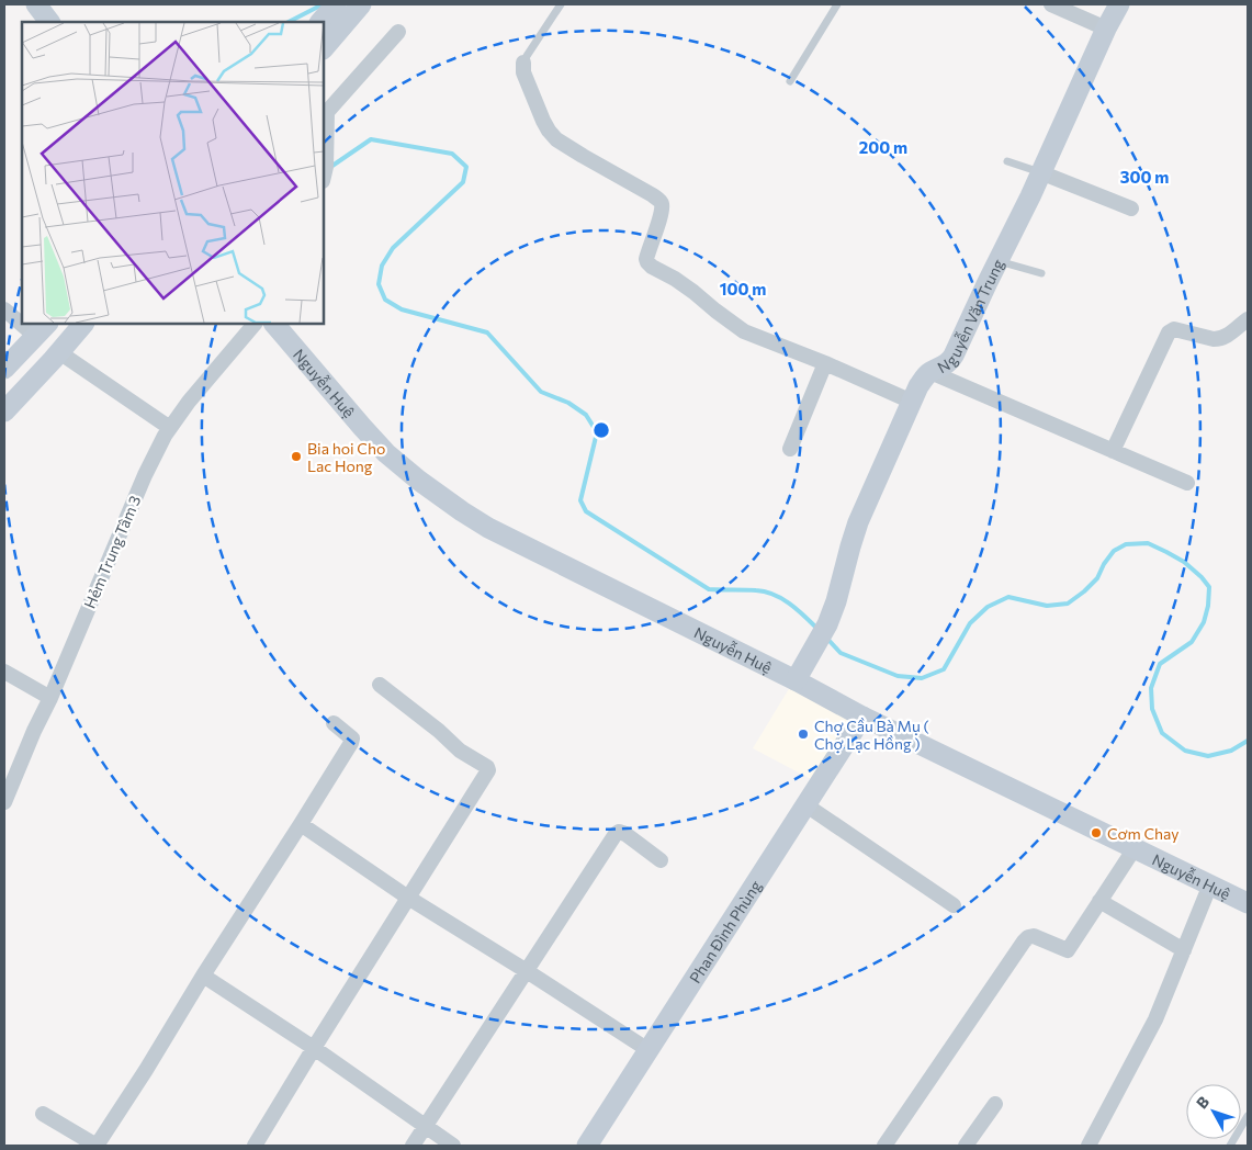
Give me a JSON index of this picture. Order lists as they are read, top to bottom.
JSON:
{
  "streets": {
    "street": [
      "Nguyễn Văn Trung",
      "Nguyễn Huệ",
      "Hẻm Trung Tâm 3",
      "Phan Đình Phùng"
    ]
  },
  "crossings": [
    ["Nguyễn Văn Trung", "Nguyễn Huệ"],
    ["Nguyễn Huệ", "Phan Đình Phùng"]
  ],
  "places": ["Bia hoi Cho Lac Hong", "Chợ Cầu Bà Mụ ( Chợ Lạc Hồng )", "Cơm Chay"],
  "north": "top left",
  "rings": ["200 m", "300 m", "100 m"]
}
